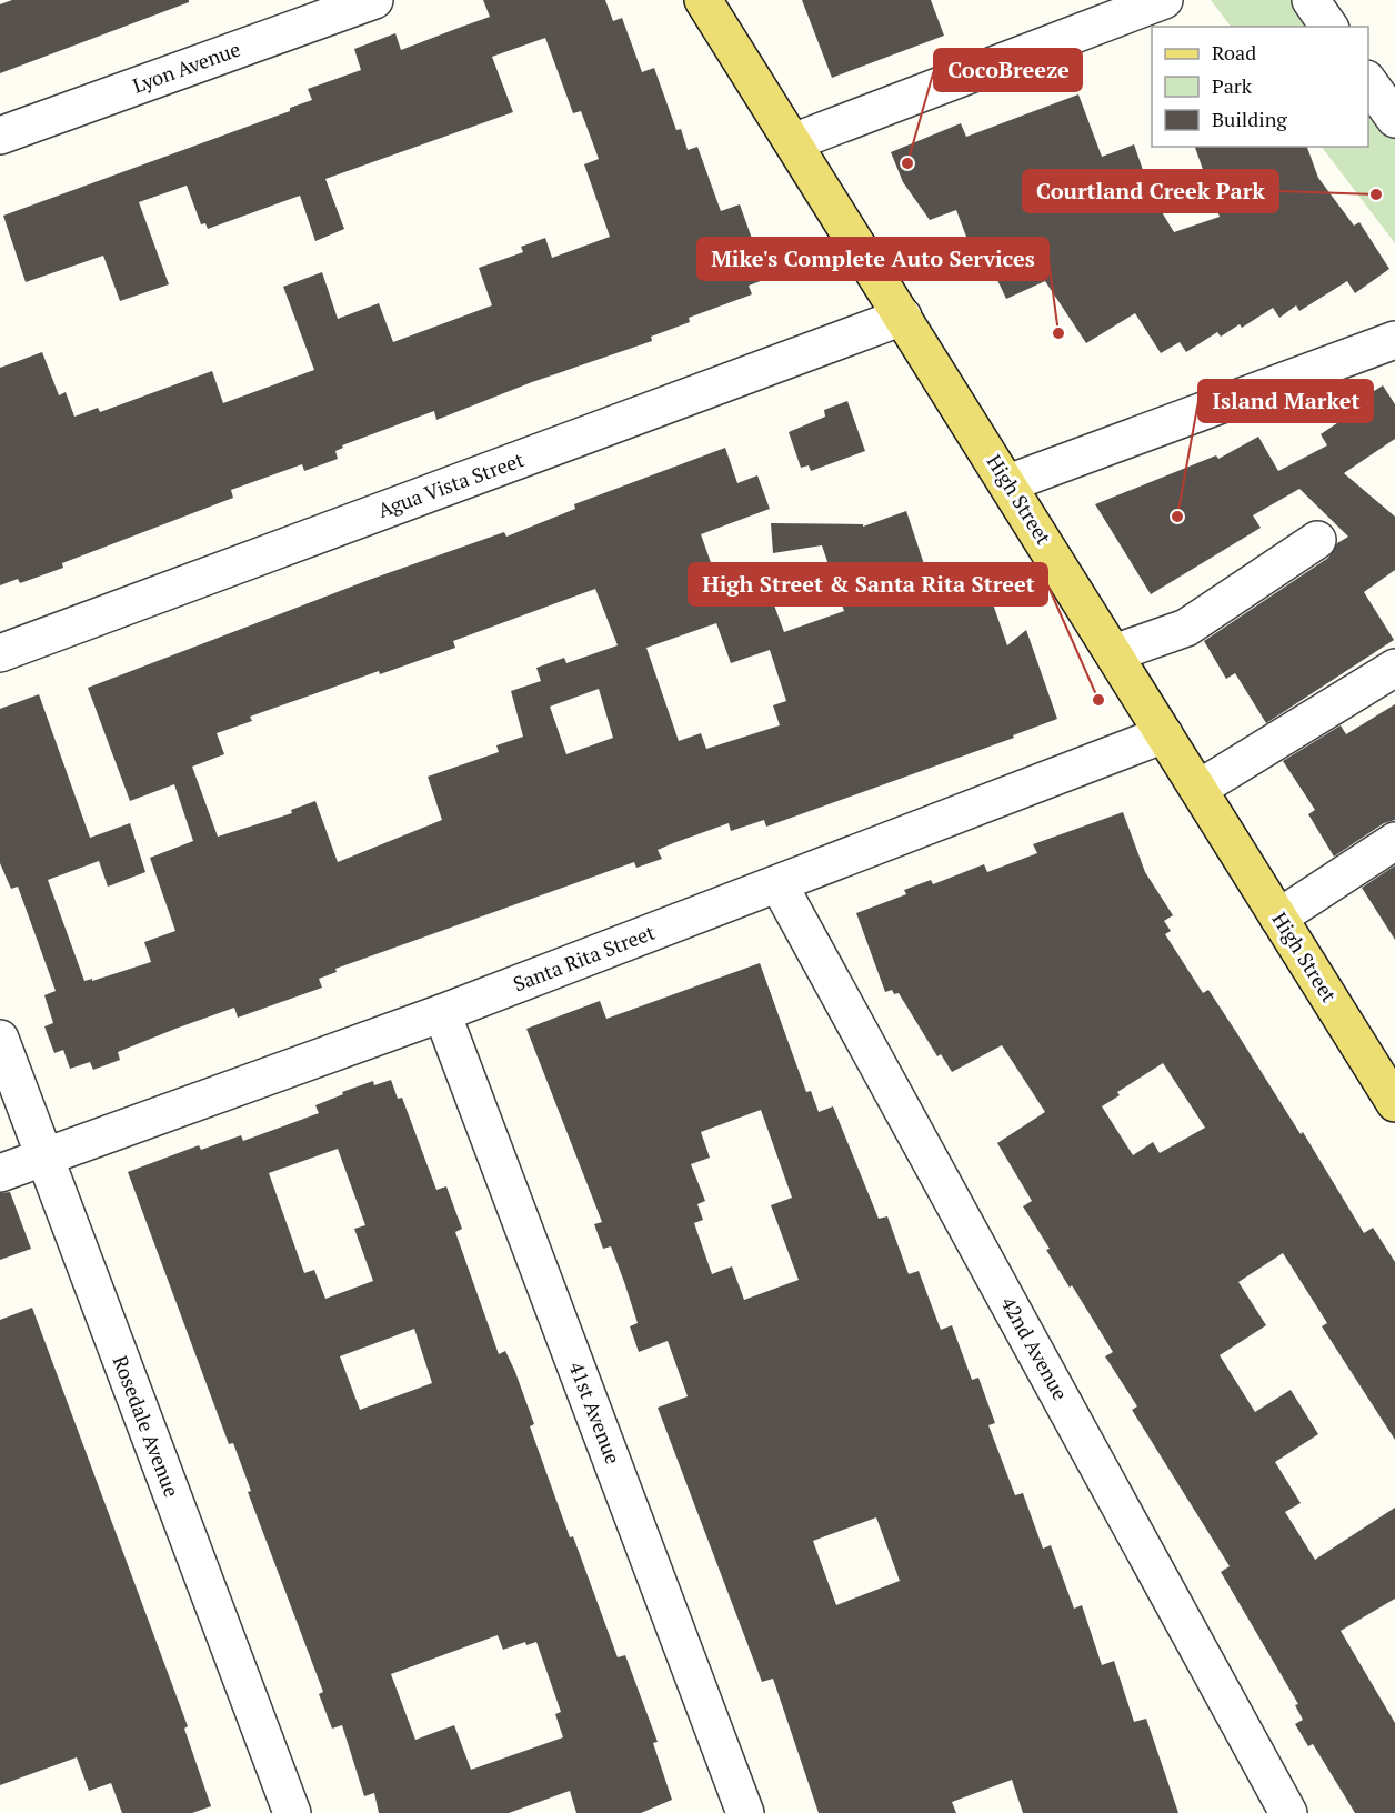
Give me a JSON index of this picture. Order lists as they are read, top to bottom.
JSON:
{
  "streets": {
    "main road": ["High Street"],
    "street": [
      "Lyon Avenue",
      "Agua Vista Street",
      "Santa Rita Street",
      "42nd Avenue",
      "41st Avenue",
      "Rosedale Avenue"
    ]
  },
  "crossings": [
    ["Agua Vista Street", "High Street"],
    ["High Street", "Santa Rita Street"],
    ["Santa Rita Street", "42nd Avenue"],
    ["Santa Rita Street", "41st Avenue"],
    ["Santa Rita Street", "Rosedale Avenue"]
  ],
  "places": [
    "CocoBreeze",
    "Courtland Creek Park",
    "Mike's Complete Auto Services",
    "Island Market",
    "High Street & Santa Rita Street"
  ],
  "legend": ["Road", "Park", "Building"]
}
